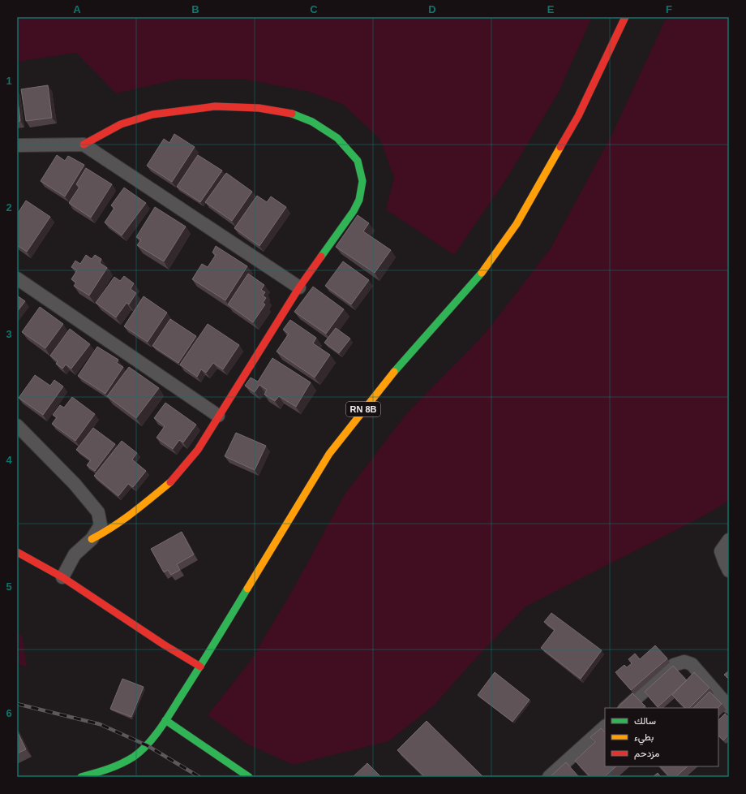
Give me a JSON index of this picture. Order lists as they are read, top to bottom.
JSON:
{
  "streets": {
    "main road": ["RN 8B"]
  },
  "legend": ["سالك", "بطيء", "مزدحم"],
  "grid": {
    "columns": [
      "A",
      "B",
      "C",
      "D",
      "E",
      "F"
    ],
    "rows": [
      "1",
      "2",
      "3",
      "4",
      "5",
      "6"
    ]
  }
}
